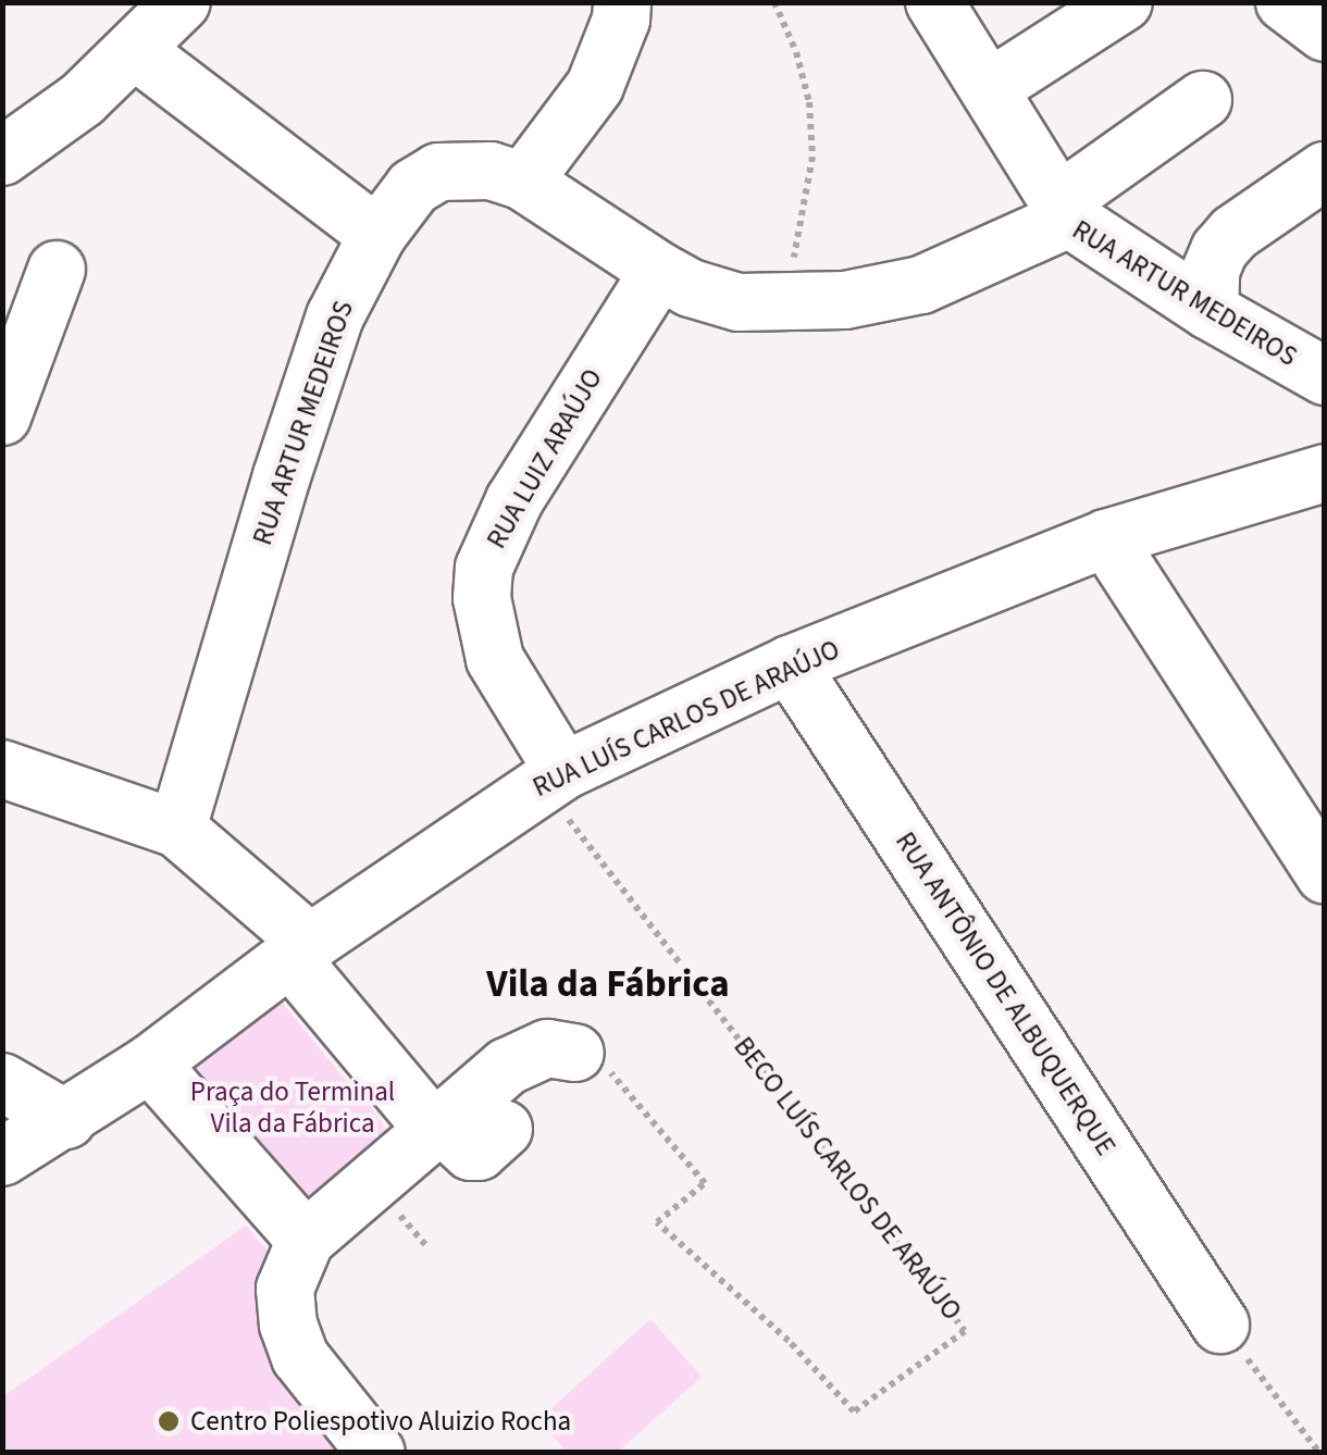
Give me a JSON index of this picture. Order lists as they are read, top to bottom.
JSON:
{
  "streets": {
    "street": [
      "RUA ARTUR MEDEIROS",
      "RUA LUIZ ARAÚJO",
      "RUA LUÍS CARLOS DE ARAÚJO",
      "RUA ANTÔNIO DE ALBUQUERQUE"
    ],
    "path": ["BECO LUÍS CARLOS DE ARAÚJO"]
  },
  "crossings": [
    ["RUA ARTUR MEDEIROS", "RUA LUIZ ARAÚJO"],
    ["RUA LUIZ ARAÚJO", "RUA LUÍS CARLOS DE ARAÚJO"],
    ["RUA LUIZ ARAÚJO", "BECO LUÍS CARLOS DE ARAÚJO"],
    ["RUA LUÍS CARLOS DE ARAÚJO", "RUA ANTÔNIO DE ALBUQUERQUE"],
    ["RUA LUÍS CARLOS DE ARAÚJO", "BECO LUÍS CARLOS DE ARAÚJO"]
  ],
  "districts": ["Vila da Fábrica"],
  "parks": ["Praça do Terminal Vila da Fábrica"],
  "places": ["Centro Poliespotivo Aluizio Rocha"]
}
